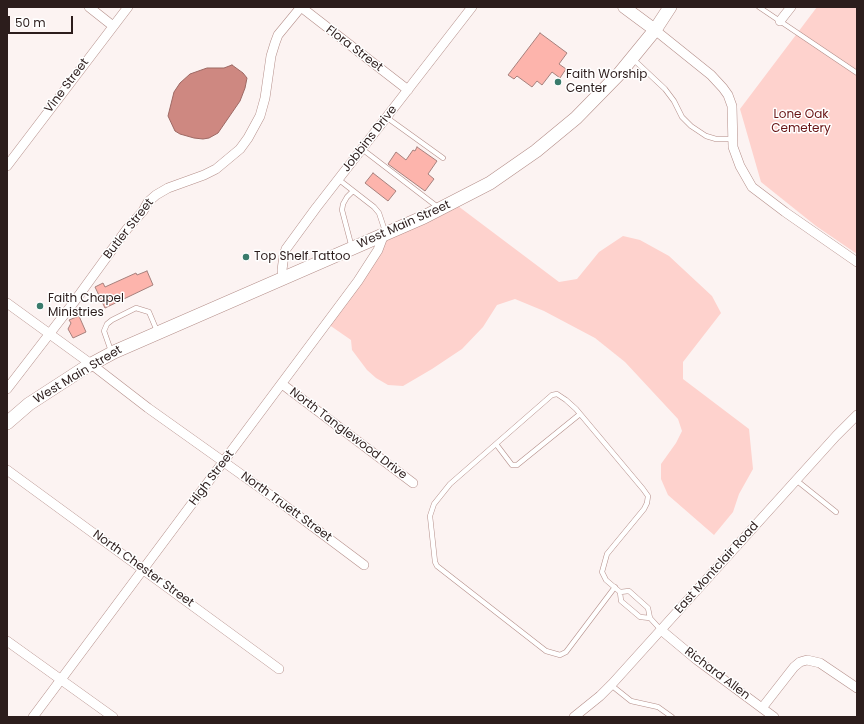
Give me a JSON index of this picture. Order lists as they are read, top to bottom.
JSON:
{
  "streets": {
    "main road": ["West Main Street"],
    "street": [
      "Flora Street",
      "Vine Street",
      "Jobbins Drive",
      "Butler Street",
      "North Tanglewood Drive",
      "High Street",
      "North Truett Street",
      "East Montclair Road",
      "North Chester Street",
      "Richard Allen"
    ]
  },
  "crossings": [
    ["Flora Street", "Jobbins Drive"],
    ["Flora Street", "Butler Street"],
    ["Jobbins Drive", "West Main Street"],
    ["West Main Street", "High Street"],
    ["West Main Street", "North Truett Street"],
    ["Butler Street", "North Truett Street"],
    ["North Tanglewood Drive", "High Street"],
    ["High Street", "North Truett Street"],
    ["High Street", "North Chester Street"],
    ["East Montclair Road", "Richard Allen"]
  ],
  "parks": ["Lone Oak Cemetery"],
  "places": ["Faith Worship Center", "Top Shelf Tattoo", "Faith Chapel Ministries"],
  "scale_bar": "50 m"
}
